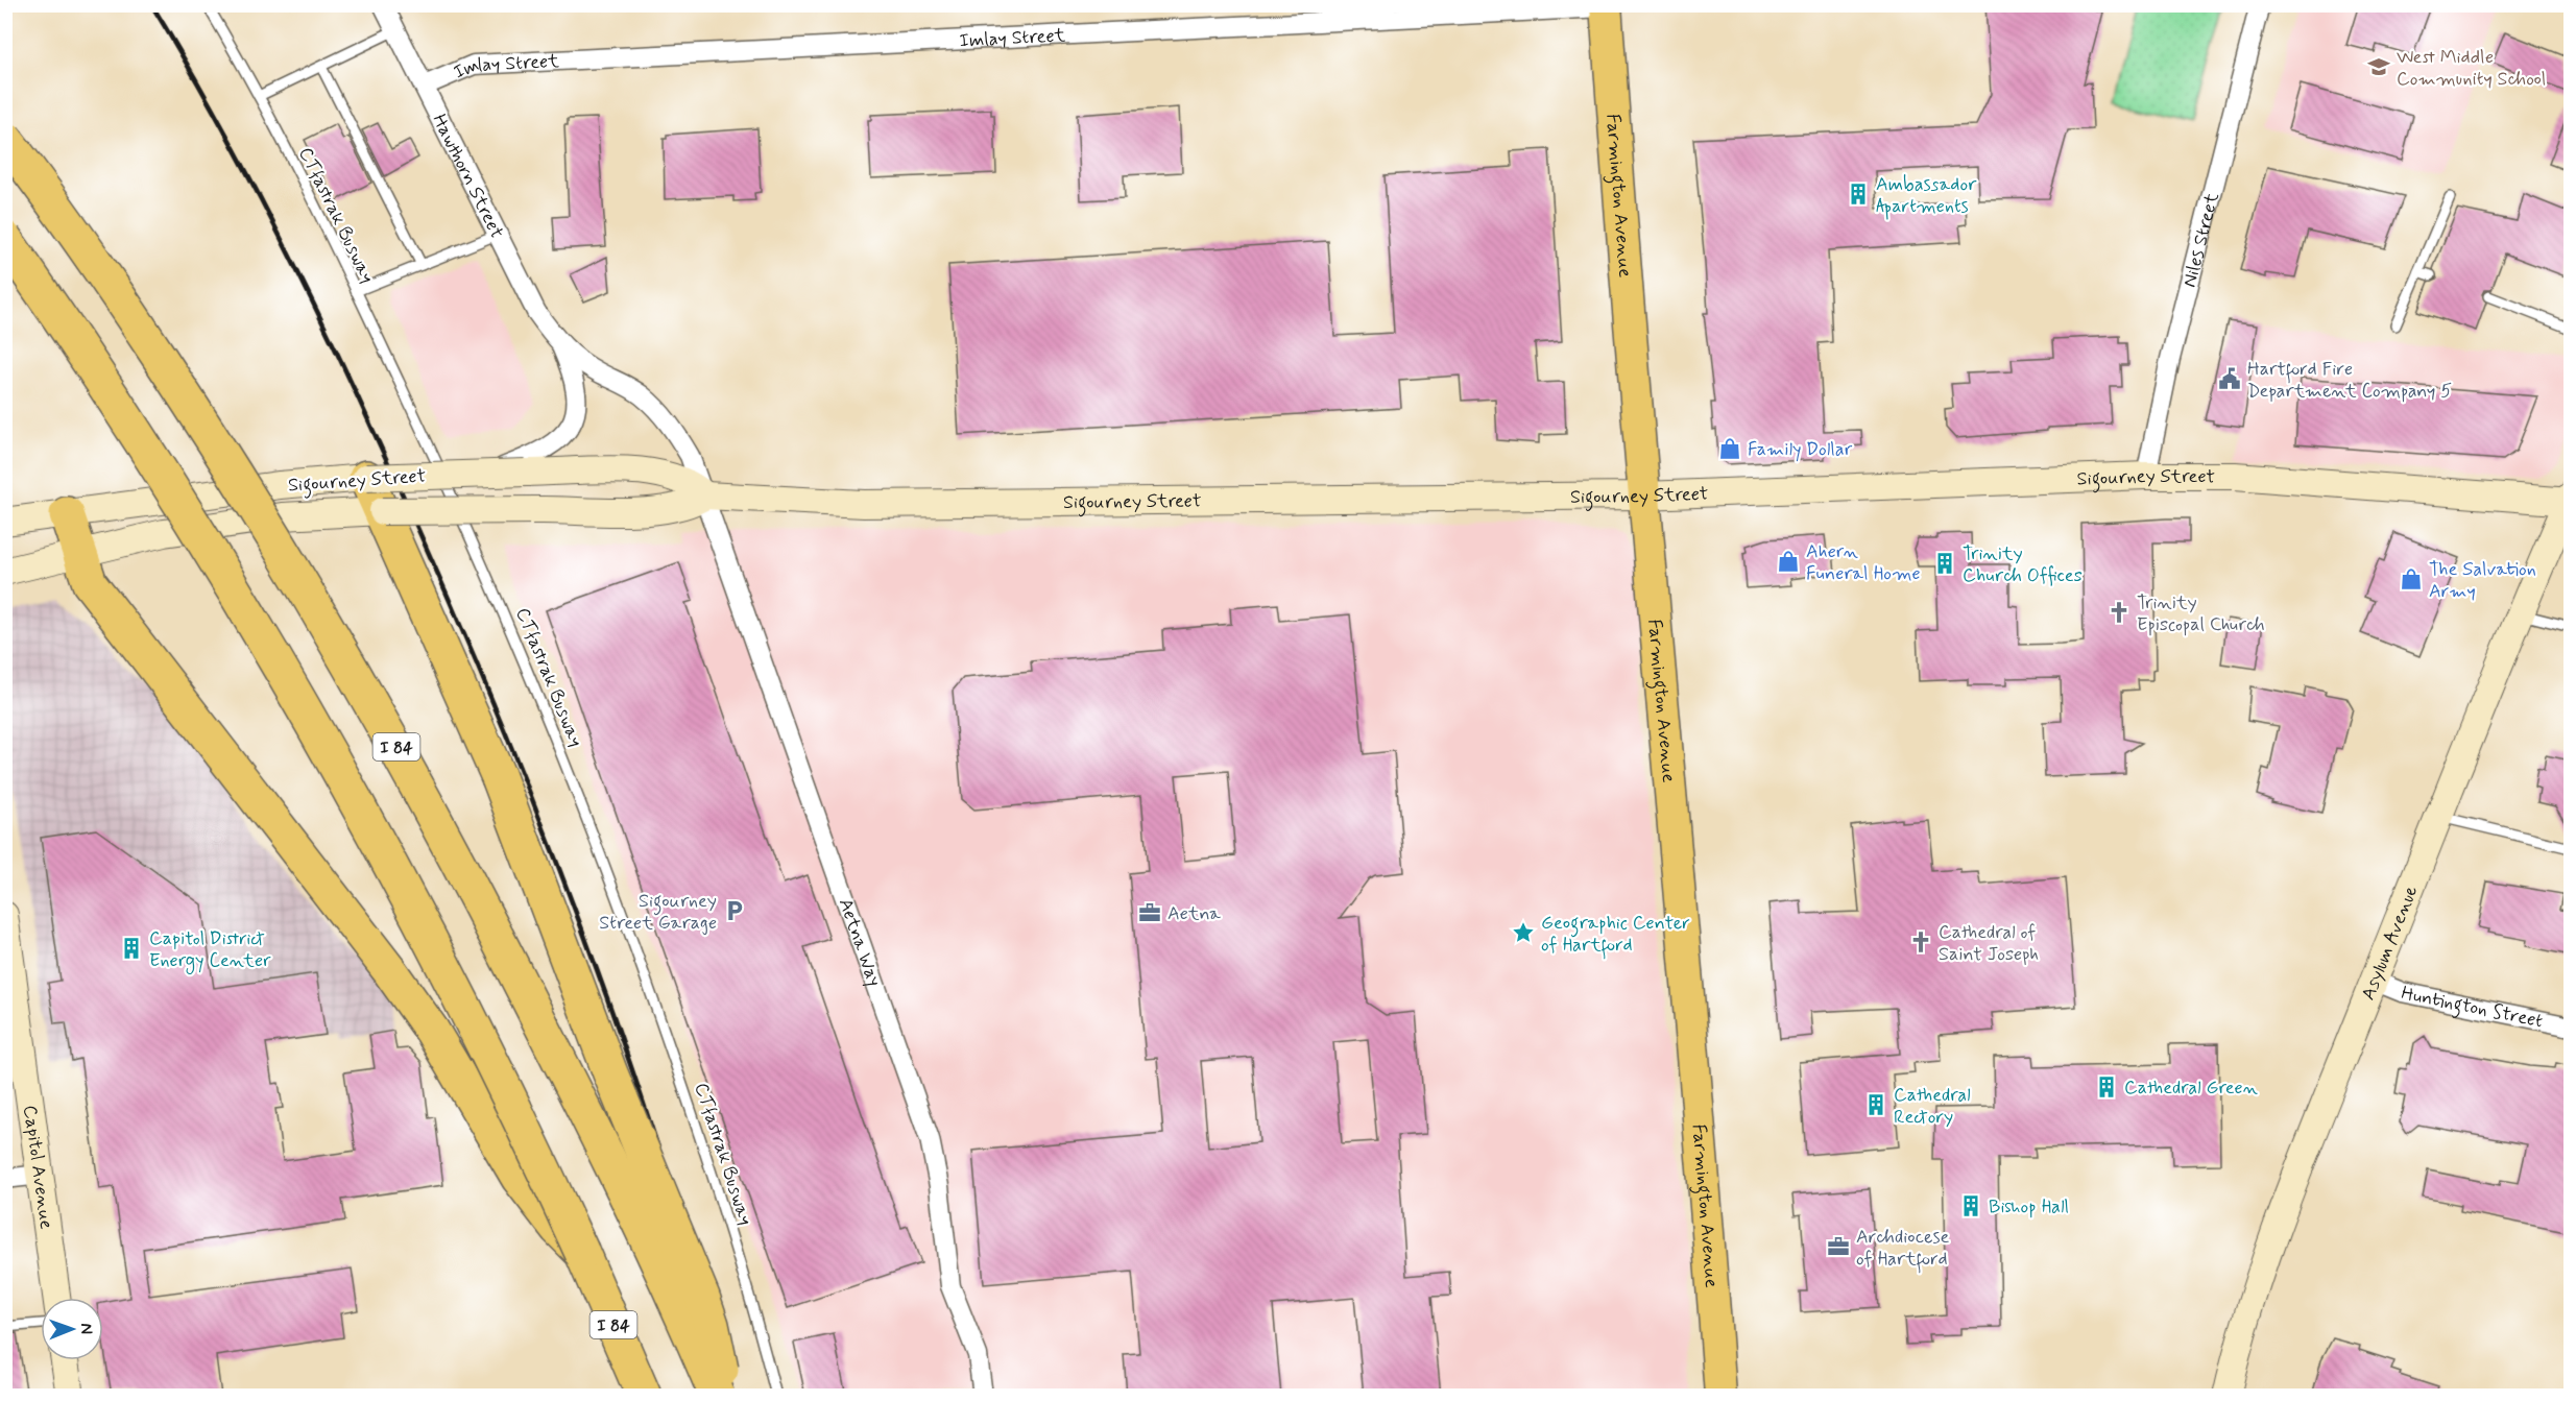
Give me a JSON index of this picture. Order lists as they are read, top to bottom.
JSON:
{
  "streets": {
    "highway": ["I 84"],
    "main road": [
      "Farmington Avenue",
      "Sigourney Street",
      "Asylum Avenue",
      "Capitol Avenue"
    ],
    "street": [
      "Imlay Street",
      "Hawthorn Street",
      "Niles Street",
      "Aetna Way",
      "Huntington Street"
    ],
    "lane": ["CTfastrak Busway"]
  },
  "crossings": [
    ["Imlay Street", "Hawthorn Street"],
    ["Imlay Street", "Farmington Avenue"],
    ["Hawthorn Street", "Sigourney Street"],
    ["Hawthorn Street", "Aetna Way"],
    ["Farmington Avenue", "Sigourney Street"],
    ["Niles Street", "Sigourney Street"],
    ["Sigourney Street", "Aetna Way"],
    ["Sigourney Street", "Asylum Avenue"],
    ["Asylum Avenue", "Huntington Street"]
  ],
  "places": {
    "school or university": ["West Middle Community School"],
    "building": [
      "Ambassador Apartments",
      "Trinity Church Offices",
      "Capitol District Energy Center",
      "Cathedral Green",
      "Cathedral Rectory",
      "Bishop Hall"
    ],
    "public building": ["Hartford Fire Department Company 5"],
    "shop": ["Family Dollar", "Ahern Funeral Home", "The Salvation Army"],
    "church": ["Trinity Episcopal Church", "Cathedral of Saint Joseph"],
    "parking": ["Sigourney Street Garage"],
    "office": ["Aetna", "Archdiocese of Hartford"],
    "place": ["Geographic Center of Hartford"]
  },
  "north": "right"
}
